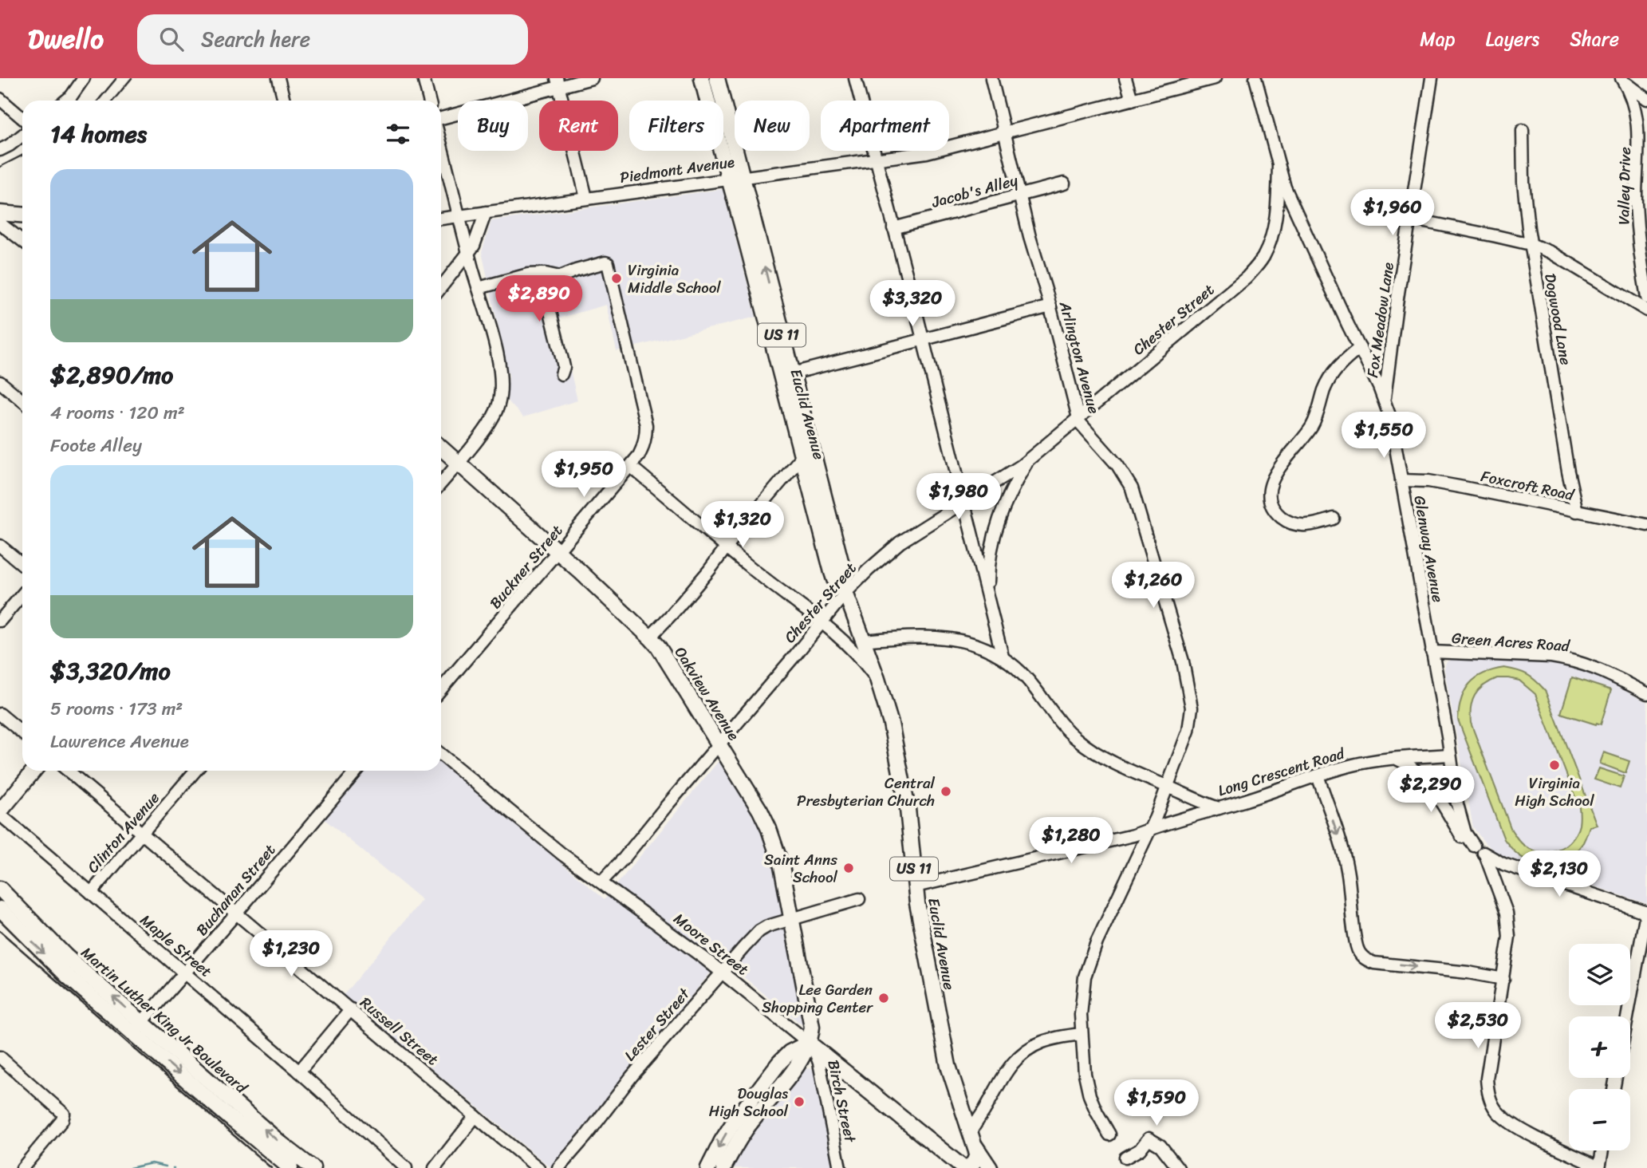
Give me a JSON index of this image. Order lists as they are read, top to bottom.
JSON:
{
  "streets": {
    "main road": [
      "US 11",
      "Euclid Avenue",
      "Oakview Avenue",
      "Moore Street",
      "Martin Luther King Jr Boulevard"
    ],
    "street": [
      "Piedmont Avenue",
      "Valley Drive",
      "Jacob's Alley",
      "Chester Street",
      "Dogwood Lane",
      "Fox Meadow Lane",
      "Arlington Avenue",
      "Foxcroft Road",
      "Glenway Avenue",
      "Buckner Street",
      "Green Acres Road",
      "Long Crescent Road",
      "Clinton Avenue",
      "Buchanan Street",
      "Maple Street",
      "Lester Street",
      "Russell Street",
      "Birch Street"
    ]
  },
  "crossings": [
    ["Piedmont Avenue", "Arlington Avenue"],
    ["Piedmont Avenue", "Euclid Avenue"],
    ["Jacob's Alley", "Arlington Avenue"],
    ["Chester Street", "Arlington Avenue"],
    ["Chester Street", "Euclid Avenue"],
    ["Chester Street", "Glenway Avenue"],
    ["Chester Street", "Oakview Avenue"],
    ["Chester Street", "Moore Street"],
    ["Dogwood Lane", "Foxcroft Road"],
    ["Fox Meadow Lane", "Glenway Avenue"],
    ["Arlington Avenue", "Long Crescent Road"],
    ["Euclid Avenue", "Long Crescent Road"],
    ["Foxcroft Road", "Glenway Avenue"],
    ["Glenway Avenue", "Green Acres Road"],
    ["Glenway Avenue", "Long Crescent Road"],
    ["Buckner Street", "Oakview Avenue"],
    ["Oakview Avenue", "Moore Street"],
    ["Oakview Avenue", "Lester Street"],
    ["Oakview Avenue", "Birch Street"],
    ["Clinton Avenue", "Maple Street"],
    ["Clinton Avenue", "Russell Street"],
    ["Buchanan Street", "Maple Street"],
    ["Buchanan Street", "Martin Luther King Jr Boulevard"],
    ["Buchanan Street", "Russell Street"],
    ["Moore Street", "Lester Street"],
    ["Moore Street", "Birch Street"]
  ],
  "places": [
    "Virginia Middle School",
    "Virginia High School",
    "Central Presbyterian Church",
    "Saint Anns School",
    "Lee Garden Shopping Center",
    "Douglas High School"
  ],
  "page": {
    "header": "Dwello",
    "search": "Search here",
    "nav": ["Map", "Layers", "Share"],
    "chip": [
      "Buy",
      "Rent",
      "Filters",
      "New",
      "Apartment"
    ],
    "heading": "14 homes",
    "list": [
      {
        "name": "$2,890/mo",
        "note": "4 rooms · 120 m² · Foote Alley"
      },
      {
        "name": "$3,320/mo",
        "note": "5 rooms · 173 m² · Lawrence Avenue"
      }
    ],
    "price": [
      "$1,960",
      "$2,890",
      "$3,320",
      "$1,550",
      "$1,950",
      "$1,980",
      "$1,320",
      "$1,260",
      "$2,290",
      "$1,280",
      "$2,130",
      "$1,230",
      "$2,530",
      "$1,590"
    ],
    "map_buttons": ["+", "−"]
  }
}
